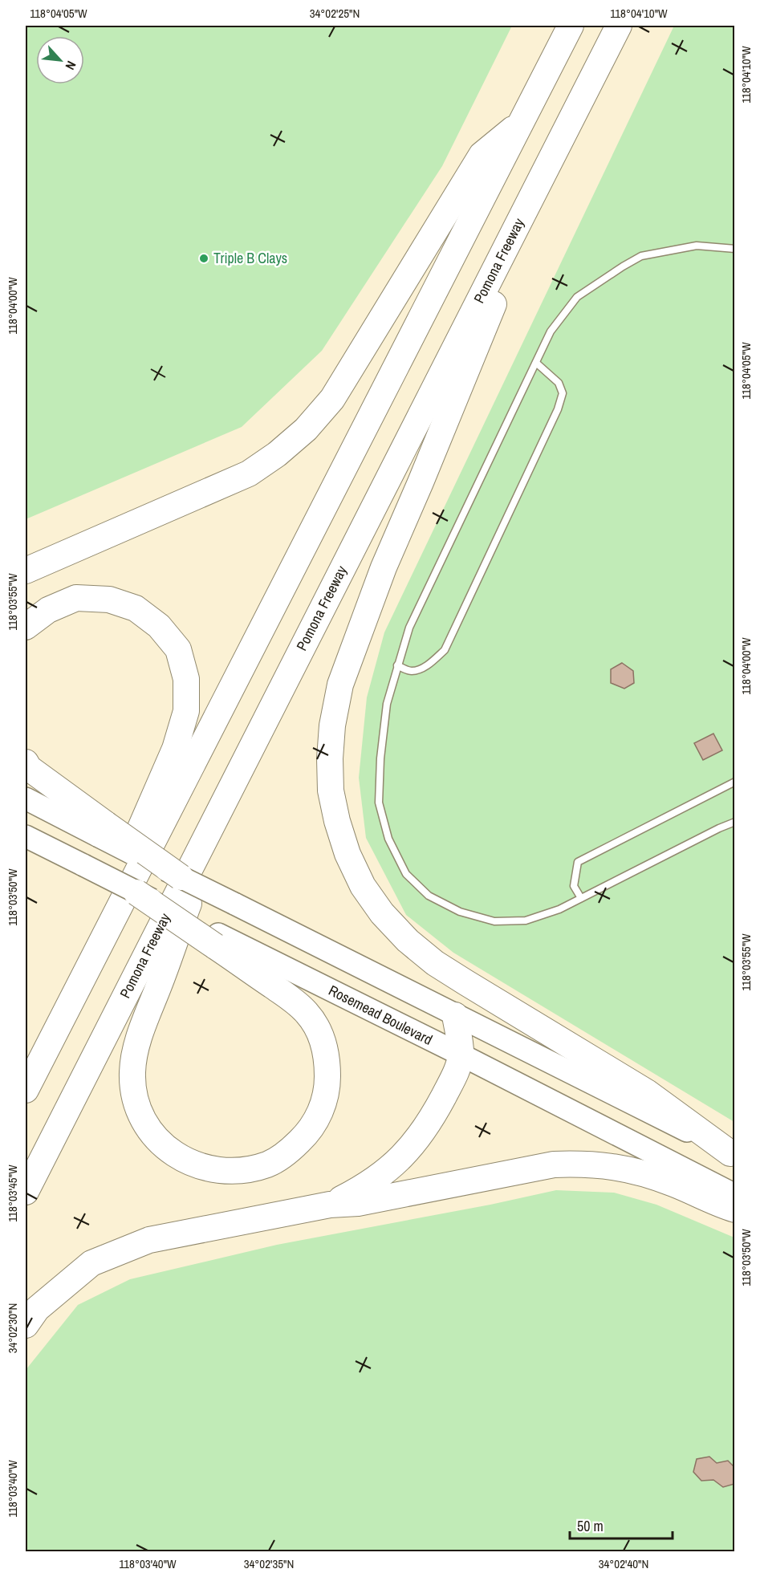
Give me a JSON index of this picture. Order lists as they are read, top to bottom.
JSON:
{
  "streets": {
    "highway": ["Pomona Freeway"],
    "main road": ["Rosemead Boulevard"]
  },
  "places": ["Triple B Clays"],
  "scale_bar": "50 m",
  "north": "bottom right",
  "coordinates": [
    "118°04'05\"W",
    "34°02'25\"N",
    "118°04'10\"W",
    "118°04'00\"W",
    "118°03'55\"W",
    "118°03'50\"W",
    "118°03'45\"W",
    "34°02'30\"N",
    "118°03'40\"W",
    "34°02'35\"N",
    "34°02'40\"N"
  ]
}
